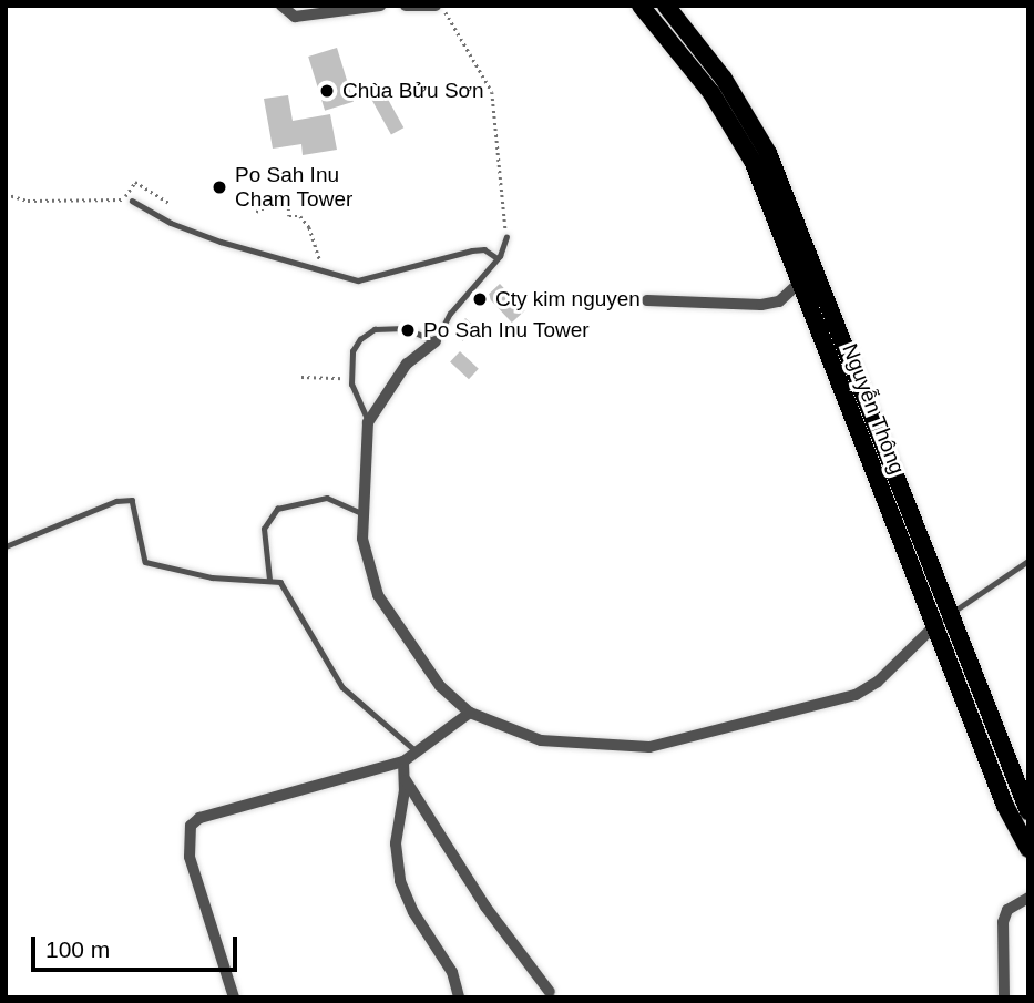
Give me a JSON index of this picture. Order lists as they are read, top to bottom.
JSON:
{
  "streets": {
    "main road": ["Nguyễn Thông"]
  },
  "places": [
    "Chùa Bửu Sơn",
    "Po Sah Inu Cham Tower",
    "Cty kim nguyen",
    "Po Sah Inu Tower"
  ],
  "scale_bar": "100 m"
}
